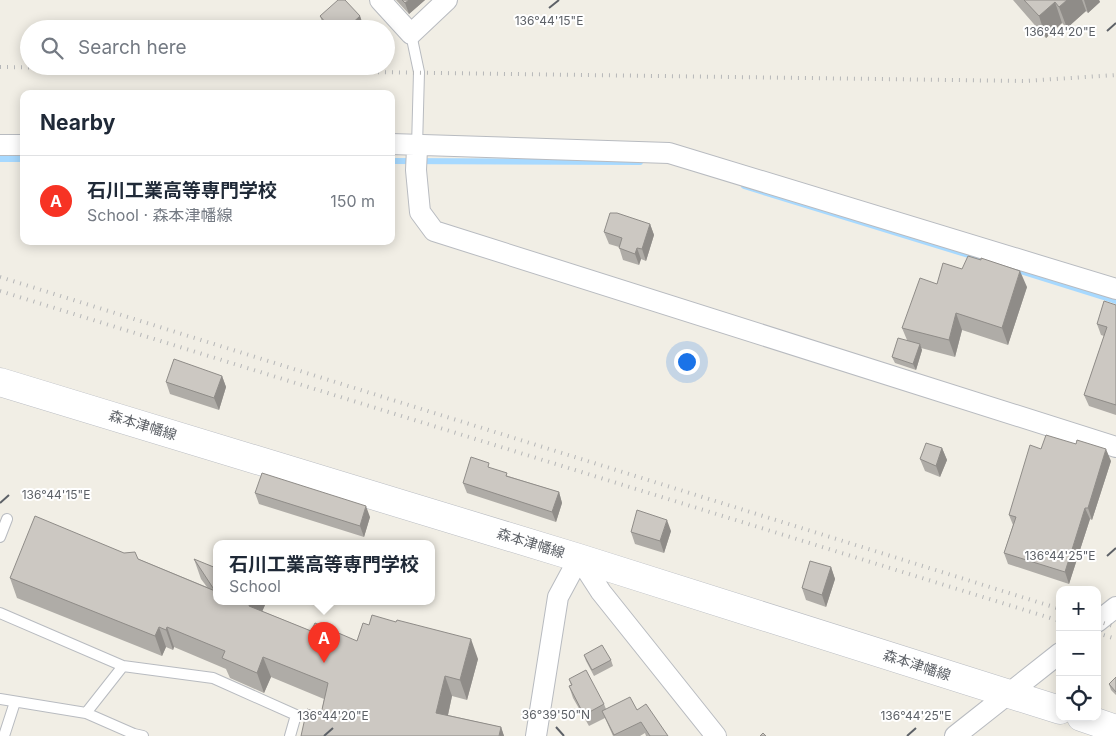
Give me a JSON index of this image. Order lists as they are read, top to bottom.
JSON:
{
  "streets": {
    "main road": ["森本津幡線"]
  },
  "page": {
    "search": "Search here",
    "heading": "Nearby",
    "list": [
      {
        "mark": "A",
        "name": "石川工業高等専門学校",
        "note": "School · 森本津幡線",
        "value": "150 m"
      }
    ],
    "popup": ["石川工業高等専門学校", "School"],
    "map_buttons": ["+", "−"],
    "pins": "A"
  },
  "coordinates": [
    "136°44'15\"E",
    "136°44'20\"E",
    "136°44'25\"E",
    "36°39'50\"N"
  ]
}
